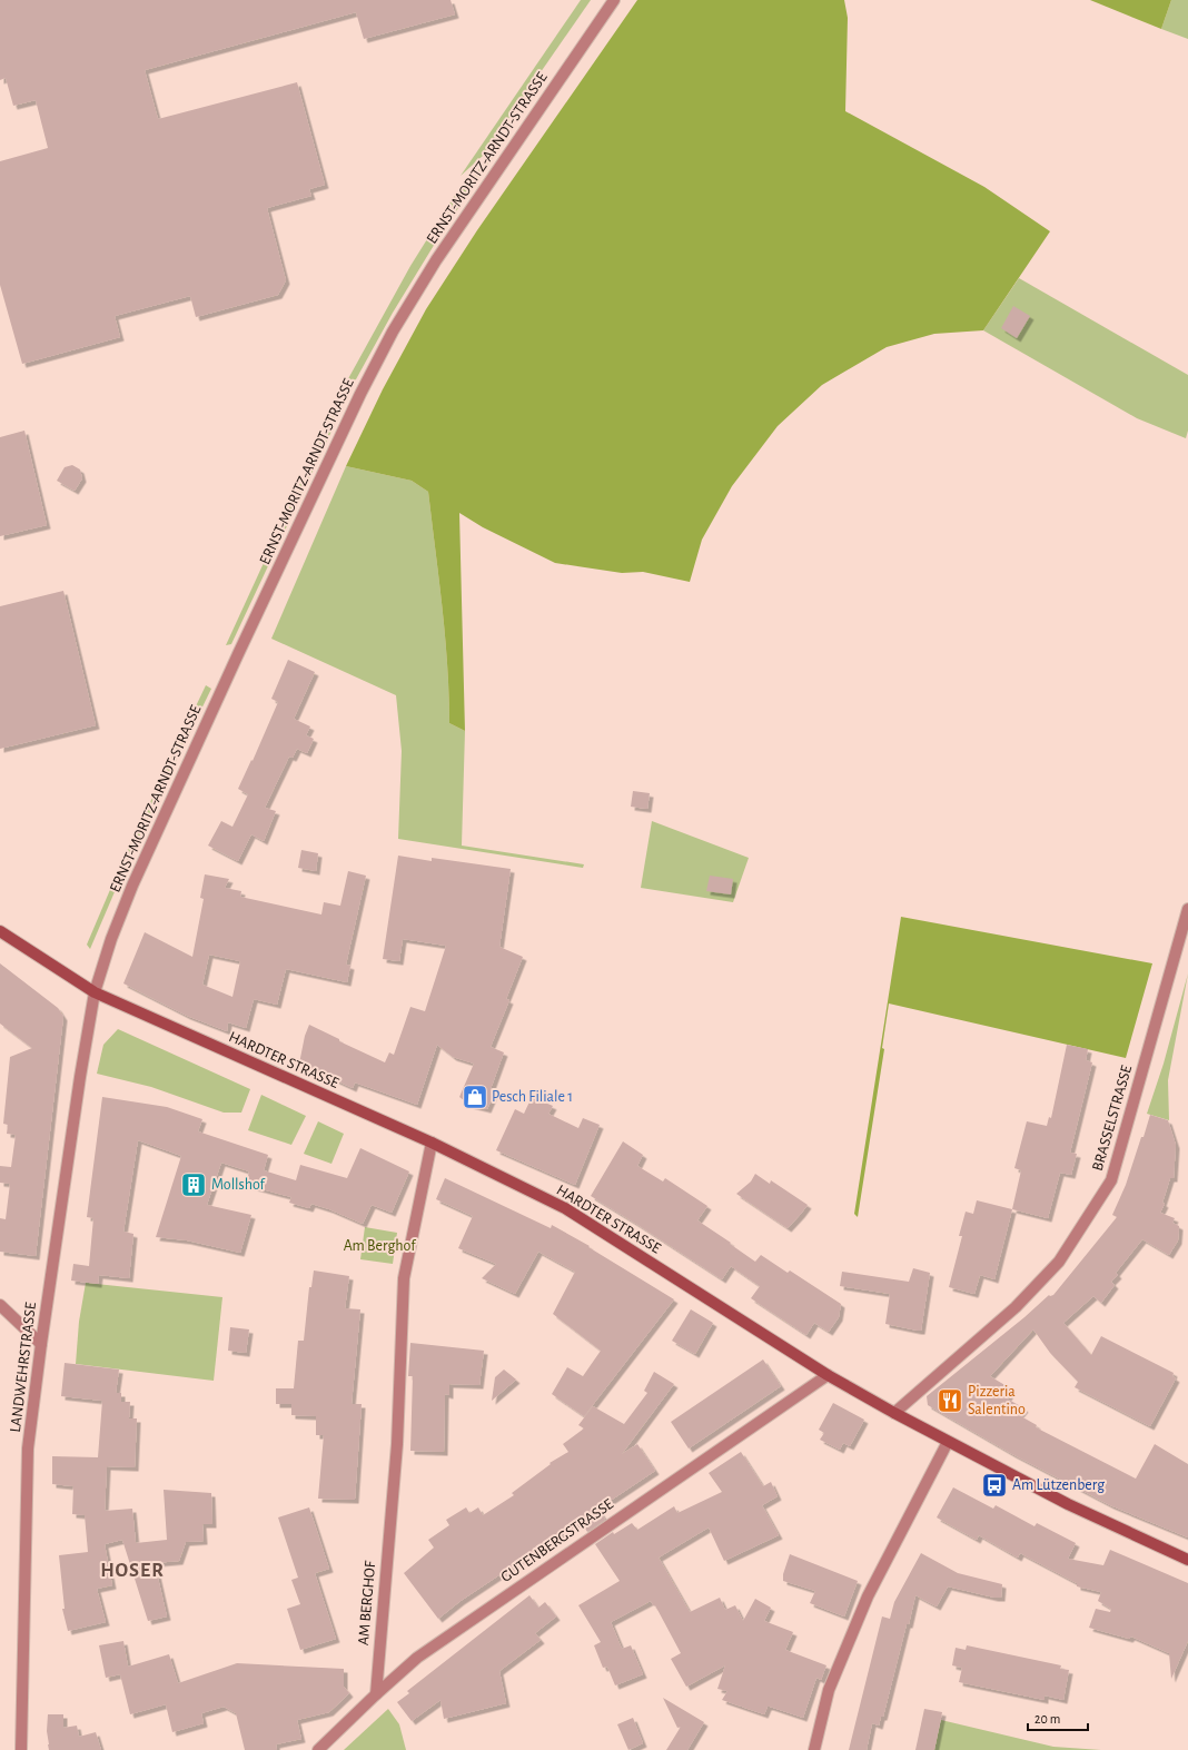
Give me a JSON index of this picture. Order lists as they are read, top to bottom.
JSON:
{
  "streets": {
    "main road": ["HARDTER STRASSE"],
    "street": [
      "ERNST-MORITZ-ARNDT-STRASSE",
      "BRASSELSTRASSE",
      "LANDWEHRSTRASSE",
      "GUTENBERGSTRASSE",
      "AM BERGHOF"
    ]
  },
  "crossings": [
    ["ERNST-MORITZ-ARNDT-STRASSE", "HARDTER STRASSE"],
    ["ERNST-MORITZ-ARNDT-STRASSE", "LANDWEHRSTRASSE"],
    ["HARDTER STRASSE", "BRASSELSTRASSE"],
    ["HARDTER STRASSE", "LANDWEHRSTRASSE"],
    ["HARDTER STRASSE", "GUTENBERGSTRASSE"],
    ["HARDTER STRASSE", "AM BERGHOF"],
    ["GUTENBERGSTRASSE", "AM BERGHOF"]
  ],
  "districts": ["HOSER"],
  "parks": ["Am Berghof"],
  "places": {
    "shop": ["Pesch Filiale 1"],
    "building": ["Mollshof"],
    "restaurant": ["Pizzeria Salentino"],
    "bus stop": ["Am Lützenberg"]
  },
  "scale_bar": "20 m"
}
